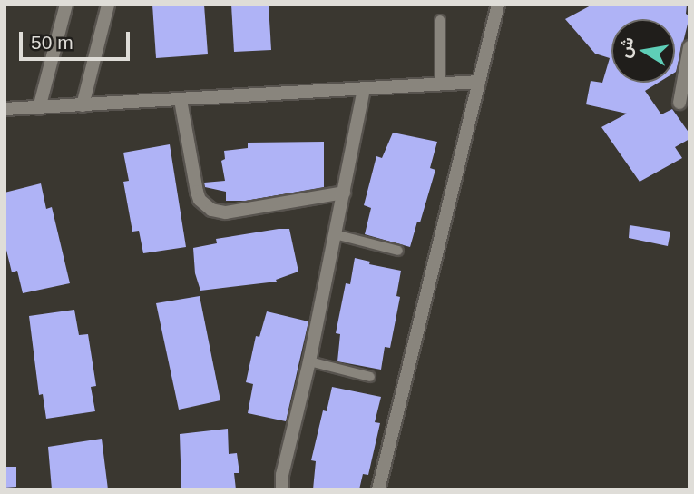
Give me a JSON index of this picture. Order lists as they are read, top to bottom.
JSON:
{
  "scale_bar": "50 m",
  "north": "left"
}
